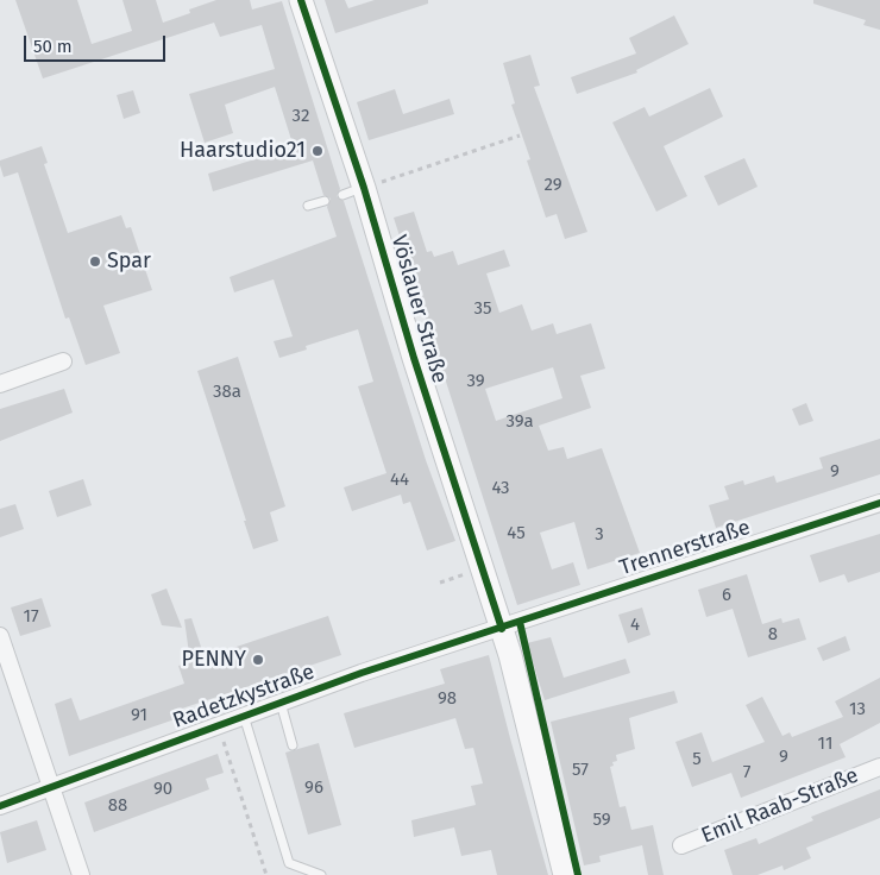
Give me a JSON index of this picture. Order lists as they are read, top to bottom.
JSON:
{
  "streets": {
    "street": [
      "Vöslauer Straße",
      "Trennerstraße",
      "Radetzkystraße",
      "Emil Raab-Straße"
    ]
  },
  "crossings": [
    ["Vöslauer Straße", "Trennerstraße"],
    ["Vöslauer Straße", "Radetzkystraße"],
    ["Trennerstraße", "Radetzkystraße"]
  ],
  "places": ["Haarstudio21", "Spar", "PENNY"],
  "house_numbers": [
    "32",
    "29",
    "35",
    "39",
    "38a",
    "39a",
    "9",
    "44",
    "43",
    "45",
    "3",
    "6",
    "17",
    "4",
    "8",
    "98",
    "13",
    "91",
    "11",
    "9",
    "5",
    "57",
    "7",
    "96",
    "90",
    "88",
    "59"
  ],
  "scale_bar": "50 m"
}
